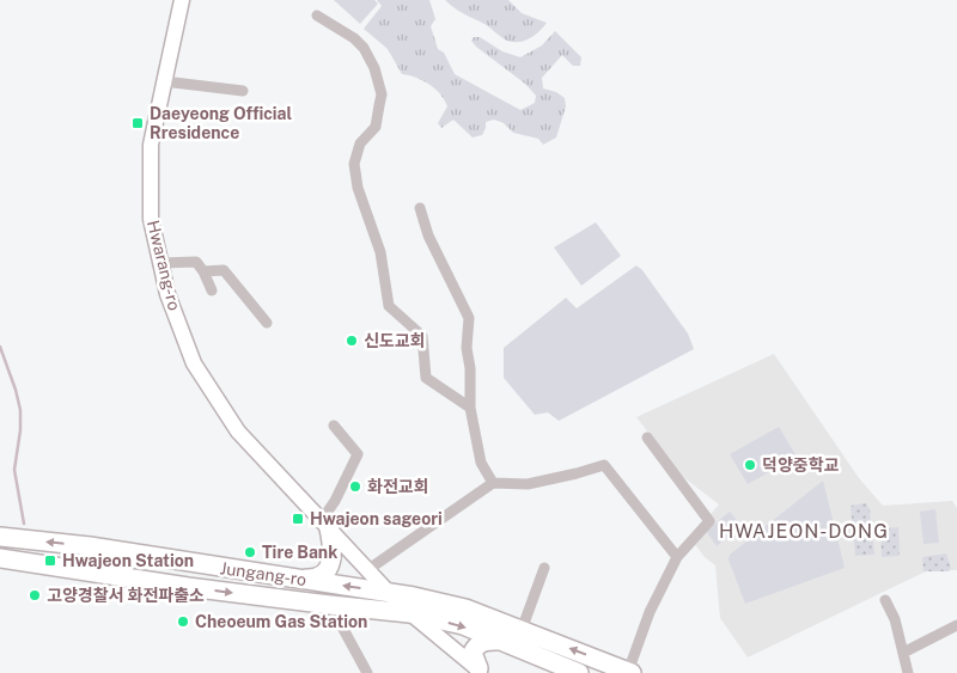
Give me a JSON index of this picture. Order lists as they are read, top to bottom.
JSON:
{
  "streets": {
    "main road": ["Hwarang-ro", "Jungang-ro"]
  },
  "crossings": [
    ["Hwarang-ro", "Jungang-ro"]
  ],
  "districts": ["HWAJEON-DONG"],
  "places": {
    "transit": ["Daeyeong Official Rresidence", "Hwajeon sageori", "Hwajeon Station"],
    "other": [
      "신도교회",
      "덕양중학교",
      "화전교회",
      "Tire Bank",
      "고양경찰서 화전파출소",
      "Cheoeum Gas Station"
    ]
  }
}
